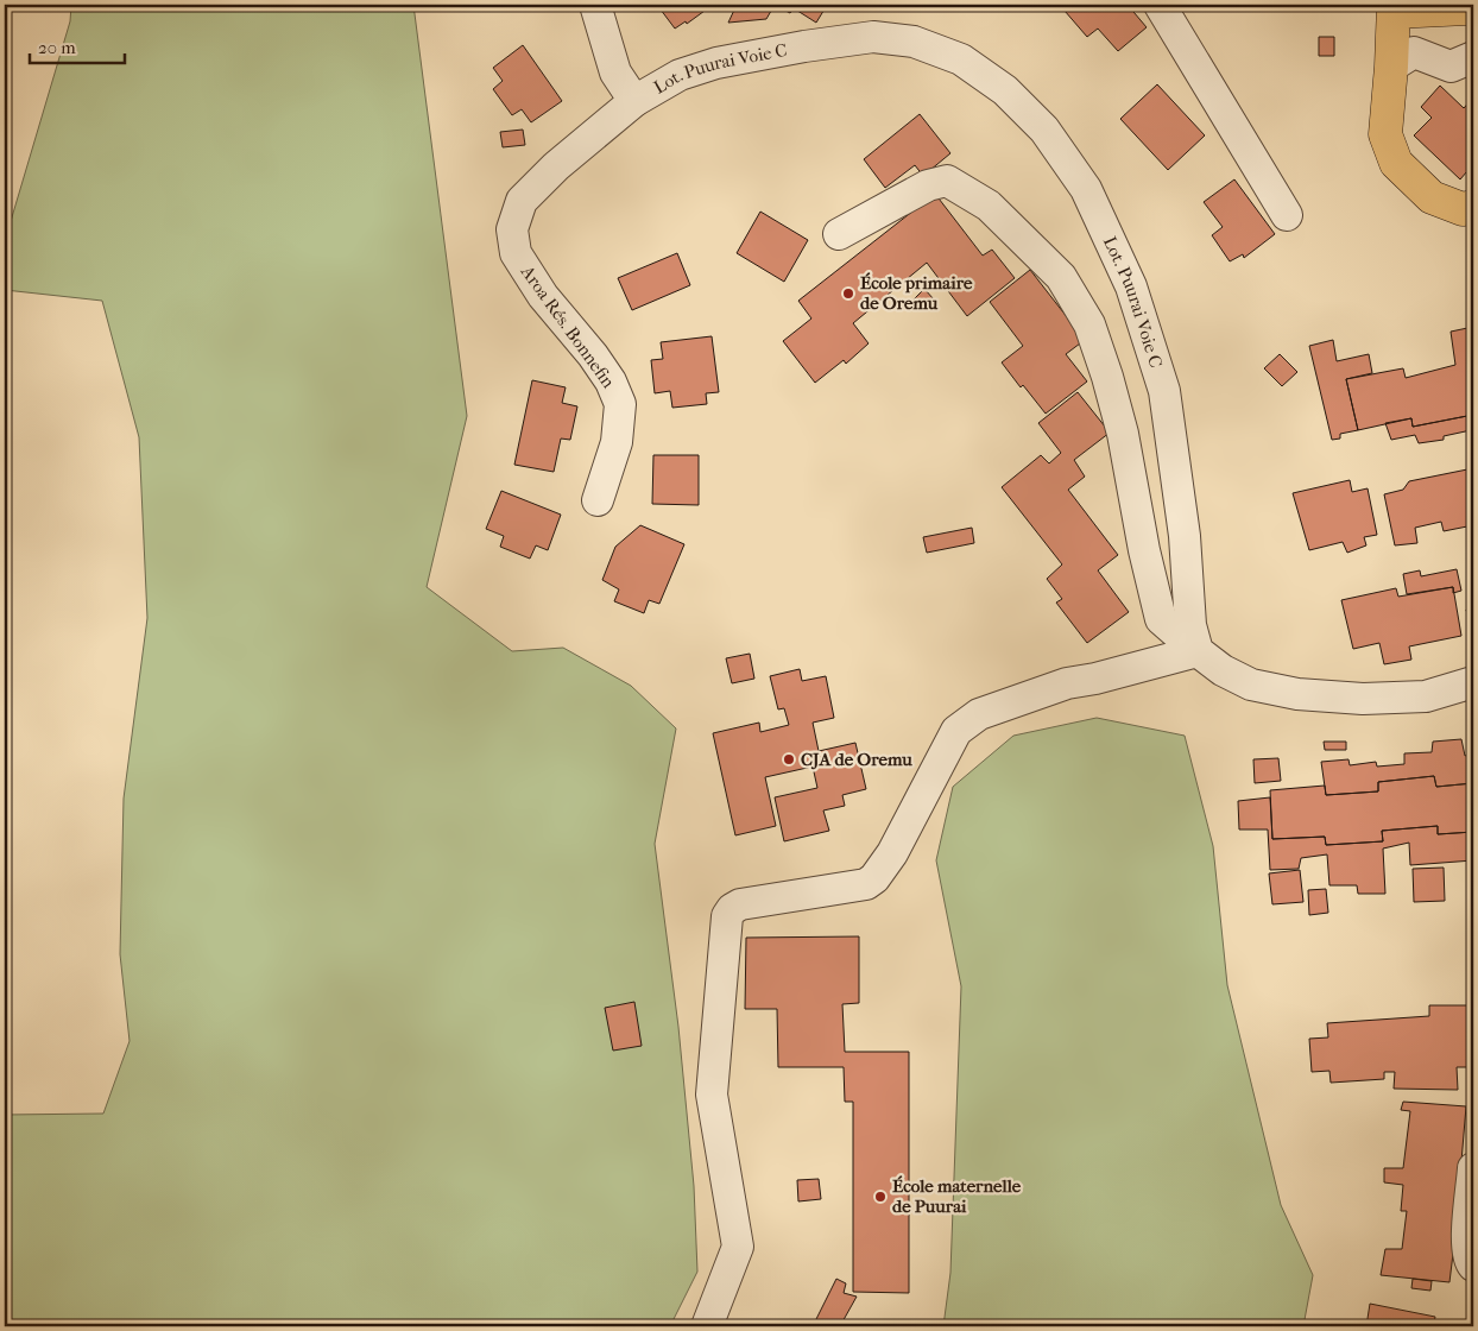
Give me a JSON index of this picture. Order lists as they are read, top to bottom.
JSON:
{
  "streets": {
    "street": ["Lot. Puurai Voie C", "Aroa Rés. Bonnefin"]
  },
  "crossings": [
    ["Lot. Puurai Voie C", "Aroa Rés. Bonnefin"]
  ],
  "places": ["École primaire de Oremu", "CJA de Oremu", "École maternelle de Puurai"],
  "scale_bar": "20 m"
}
